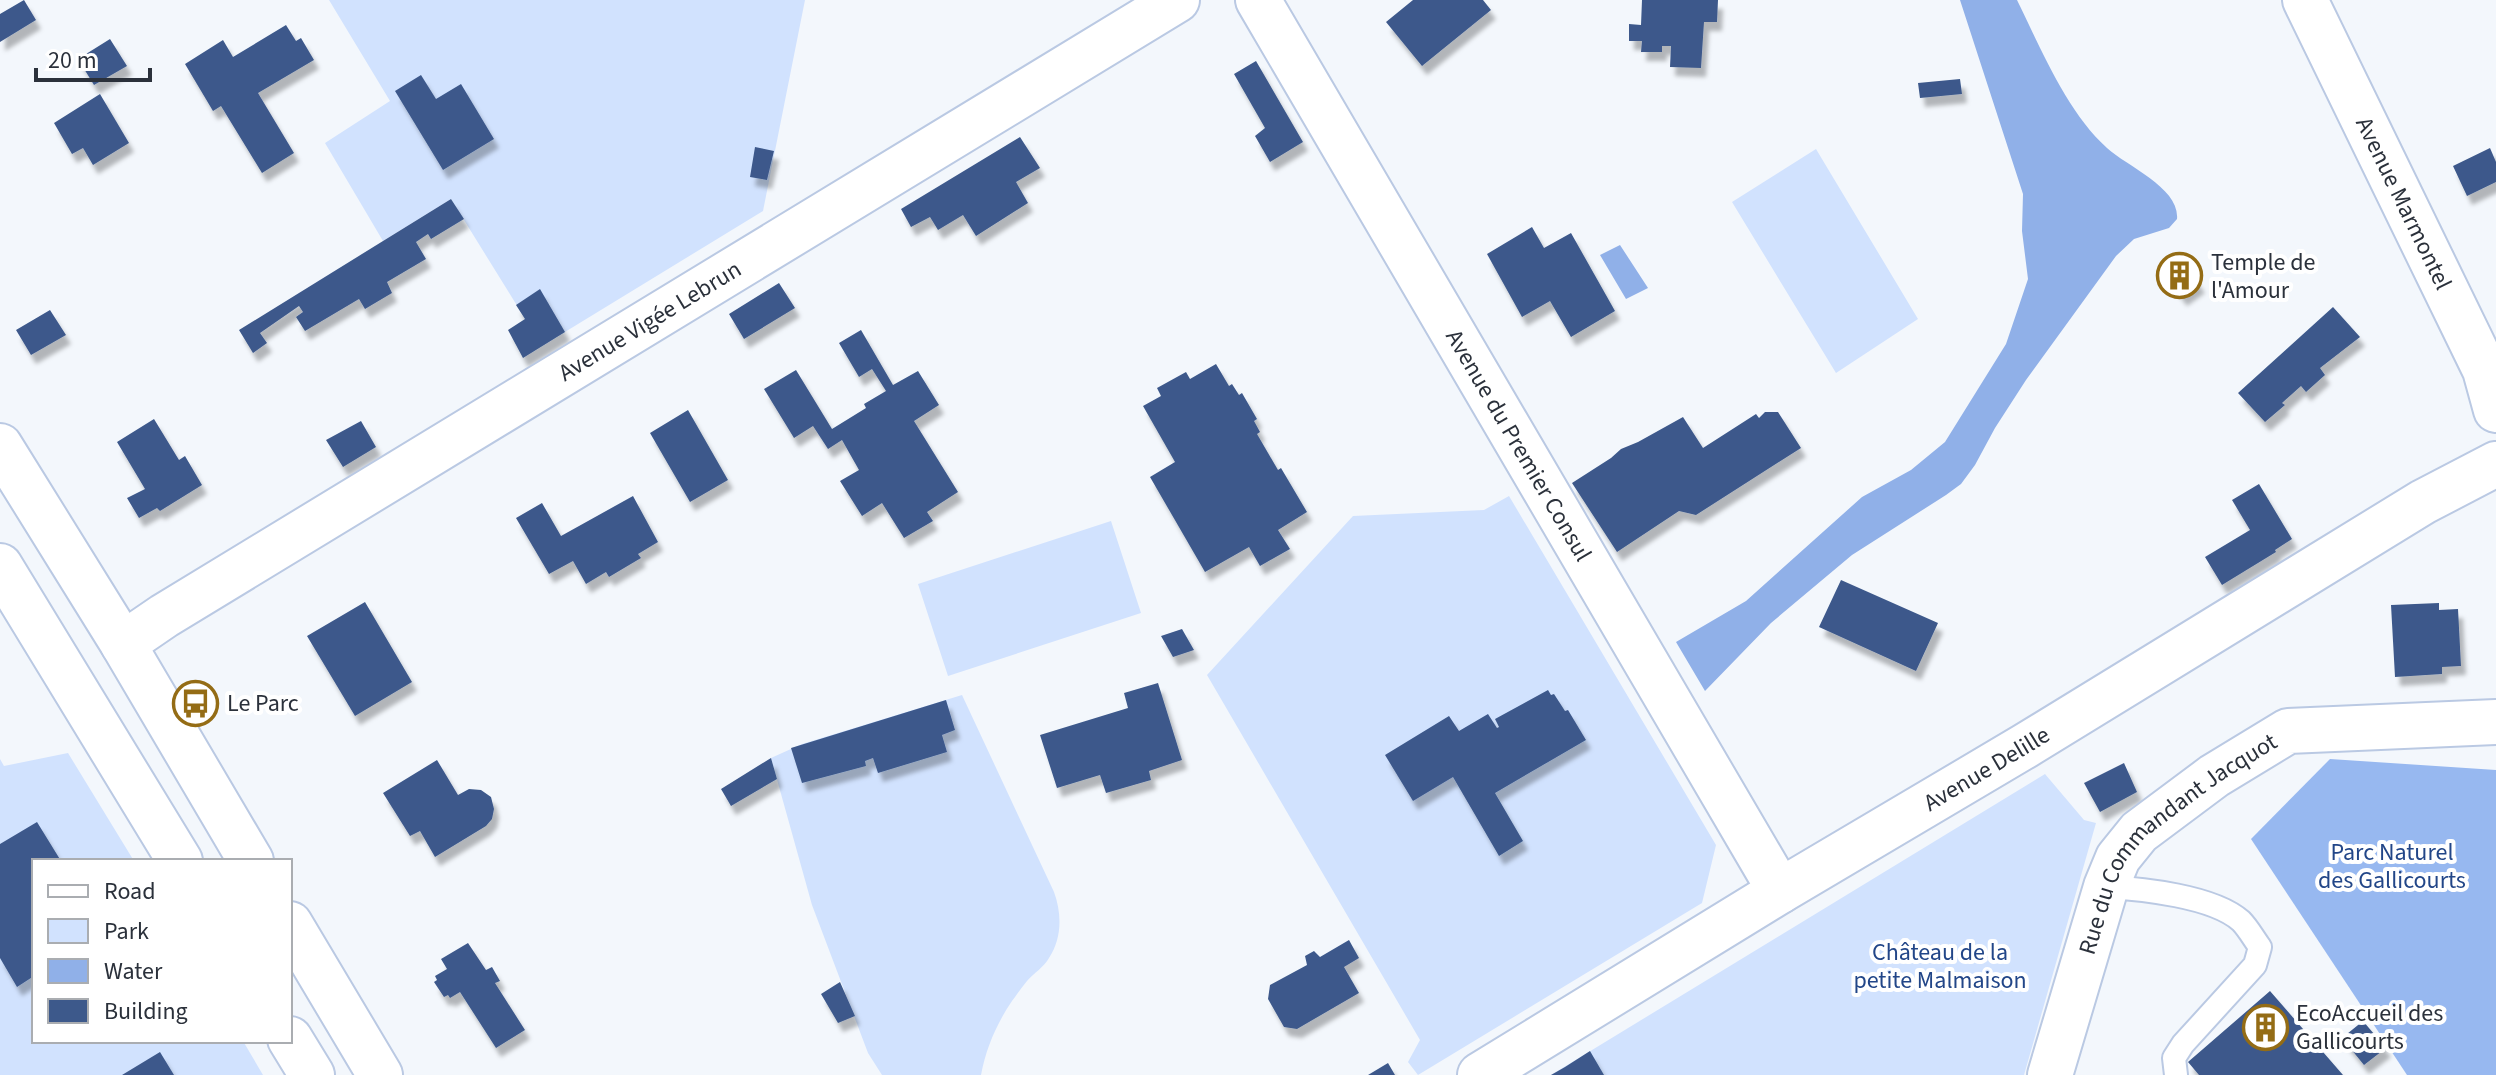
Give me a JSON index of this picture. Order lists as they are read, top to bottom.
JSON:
{
  "streets": {
    "street": [
      "Avenue Marmontel",
      "Avenue Vigée Lebrun",
      "Avenue du Premier Consul",
      "Avenue Delille",
      "Rue du Commandant Jacquot"
    ]
  },
  "crossings": [
    ["Avenue du Premier Consul", "Avenue Delille"]
  ],
  "parks": ["Parc Naturel des Gallicourts", "Château de la petite Malmaison"],
  "places": {
    "building": ["Temple de l'Amour", "EcoAccueil des Gallicourts"],
    "bus stop": ["Le Parc"]
  },
  "legend": [
    "Road",
    "Park",
    "Water",
    "Building"
  ],
  "scale_bar": "20 m"
}
